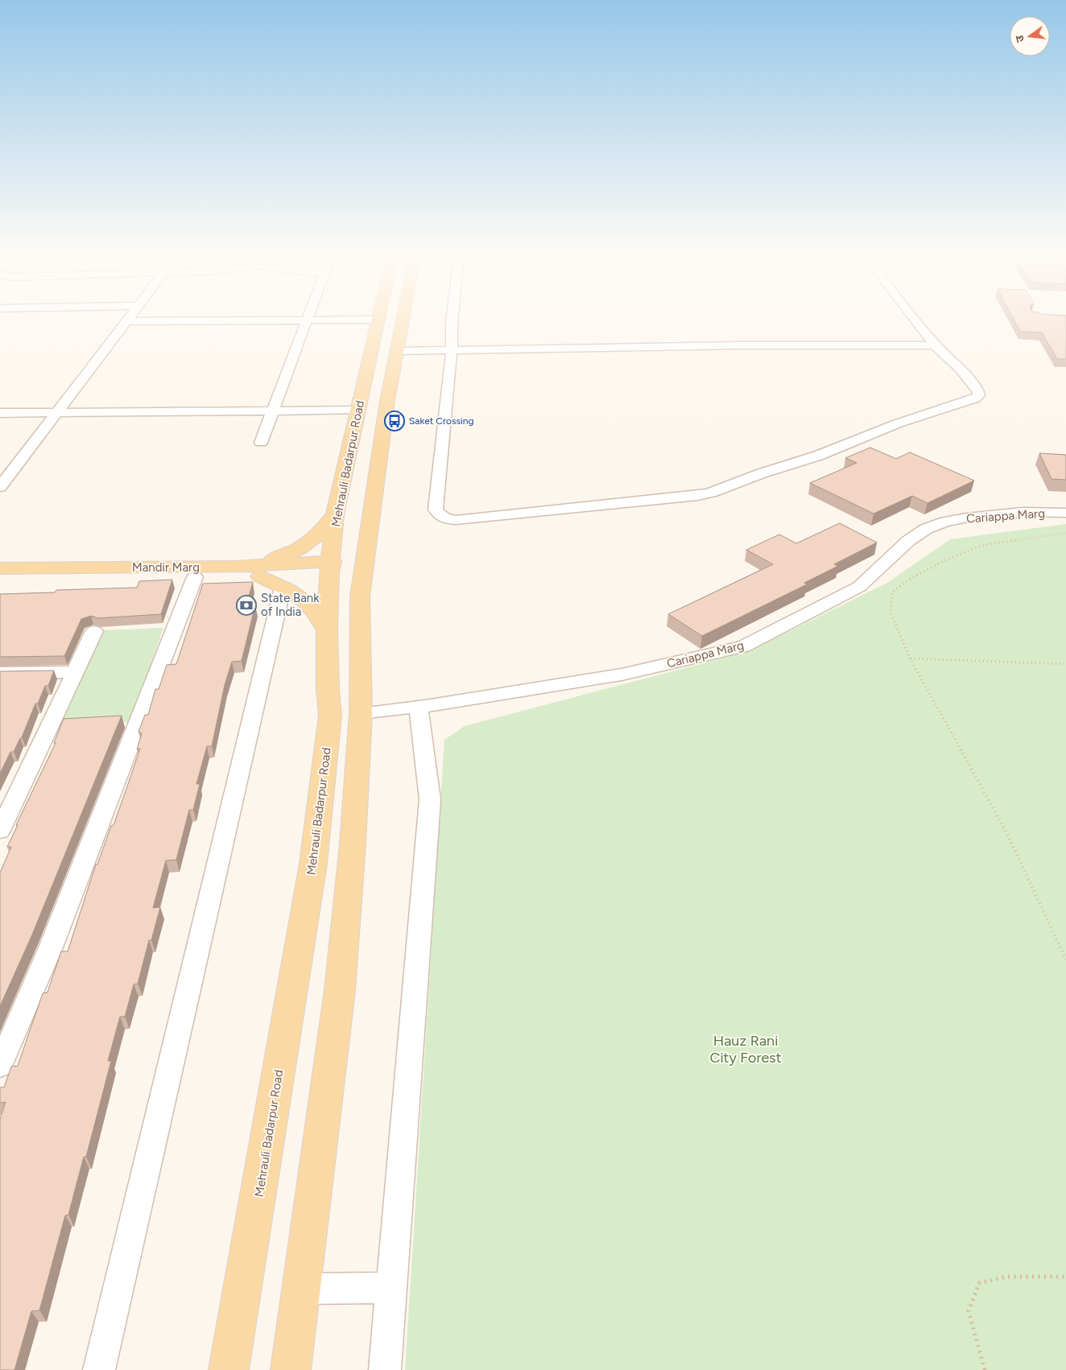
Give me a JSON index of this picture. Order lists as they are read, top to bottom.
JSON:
{
  "streets": {
    "main road": ["Mehrauli Badarpur Road", "Mandir Marg"],
    "street": ["Cariappa Marg"]
  },
  "crossings": [
    ["Mehrauli Badarpur Road", "Mandir Marg"]
  ],
  "parks": ["Hauz Rani City Forest"],
  "places": {
    "bus stop": ["Saket Crossing"],
    "bank": ["State Bank of India"]
  },
  "north": "left"
}
